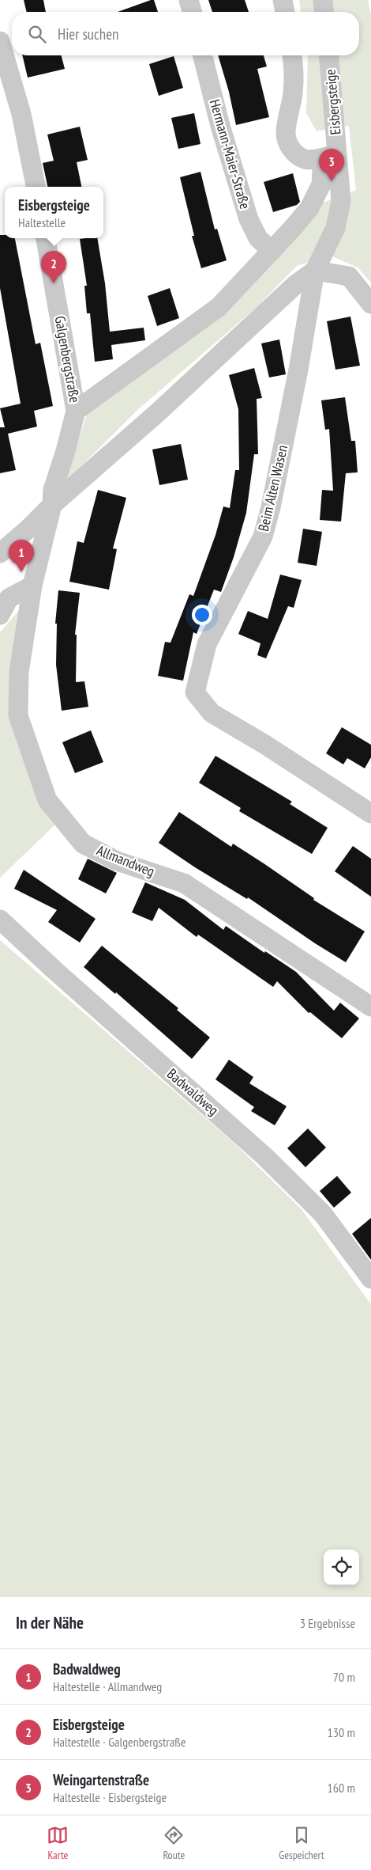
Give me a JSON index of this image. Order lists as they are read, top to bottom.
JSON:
{
  "streets": {
    "street": [
      "Eisbergsteige",
      "Hermann-Maier-Straße",
      "Galgenbergstraße",
      "Beim Alten Wasen",
      "Allmandweg",
      "Badwaldweg"
    ]
  },
  "crossings": [
    ["Eisbergsteige", "Hermann-Maier-Straße"],
    ["Eisbergsteige", "Galgenbergstraße"],
    ["Eisbergsteige", "Beim Alten Wasen"],
    ["Eisbergsteige", "Allmandweg"],
    ["Galgenbergstraße", "Allmandweg"]
  ],
  "page": {
    "search": "Hier suchen",
    "pins": ["3", "2", "1"],
    "popup": ["Eisbergsteige", "Haltestelle"],
    "heading": ["In der Nähe", "3 Ergebnisse"],
    "list": [
      {
        "mark": "1",
        "name": "Badwaldweg",
        "note": "Haltestelle · Allmandweg",
        "value": "70 m"
      },
      {
        "mark": "2",
        "name": "Eisbergsteige",
        "note": "Haltestelle · Galgenbergstraße",
        "value": "130 m"
      },
      {
        "mark": "3",
        "name": "Weingartenstraße",
        "note": "Haltestelle · Eisbergsteige",
        "value": "160 m"
      }
    ],
    "nav": ["Karte", "Route", "Gespeichert"]
  }
}
